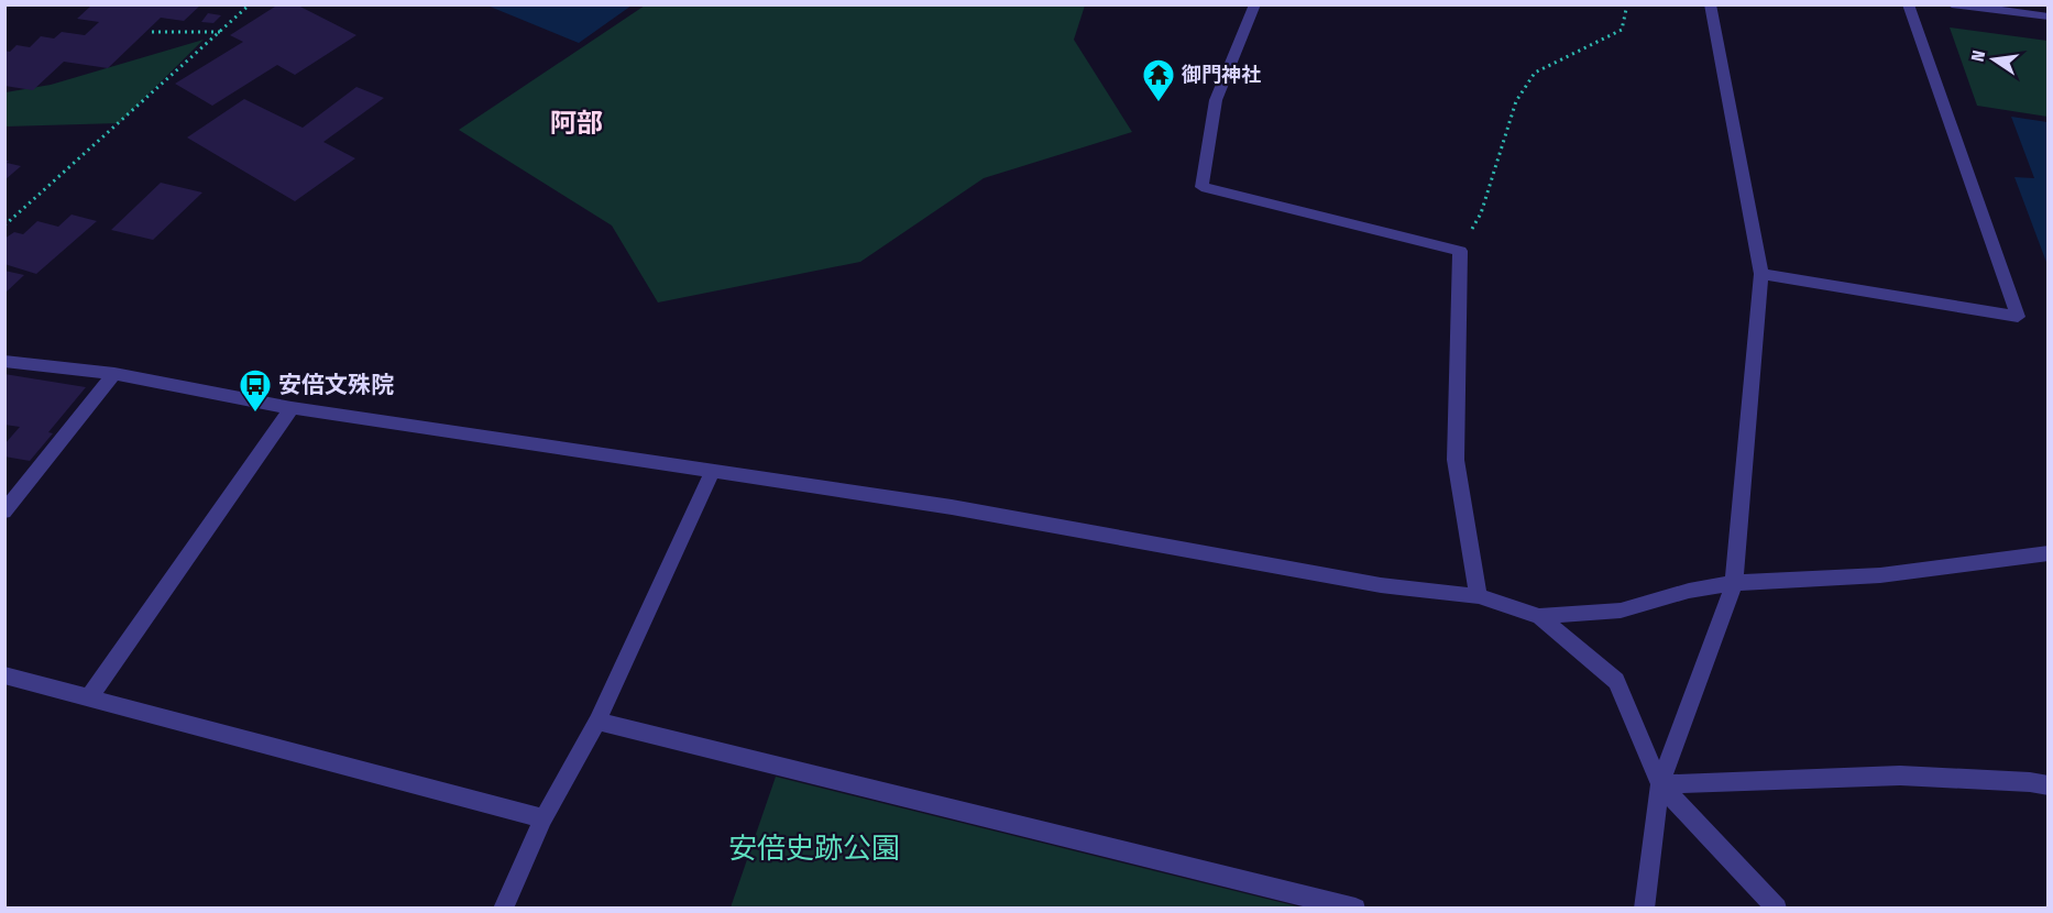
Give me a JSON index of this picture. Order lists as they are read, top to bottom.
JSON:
{
  "districts": ["阿部"],
  "parks": ["安倍史跡公園"],
  "places": {
    "temple": ["御門神社"],
    "bus stop": ["安倍文殊院"]
  },
  "north": "left"
}
